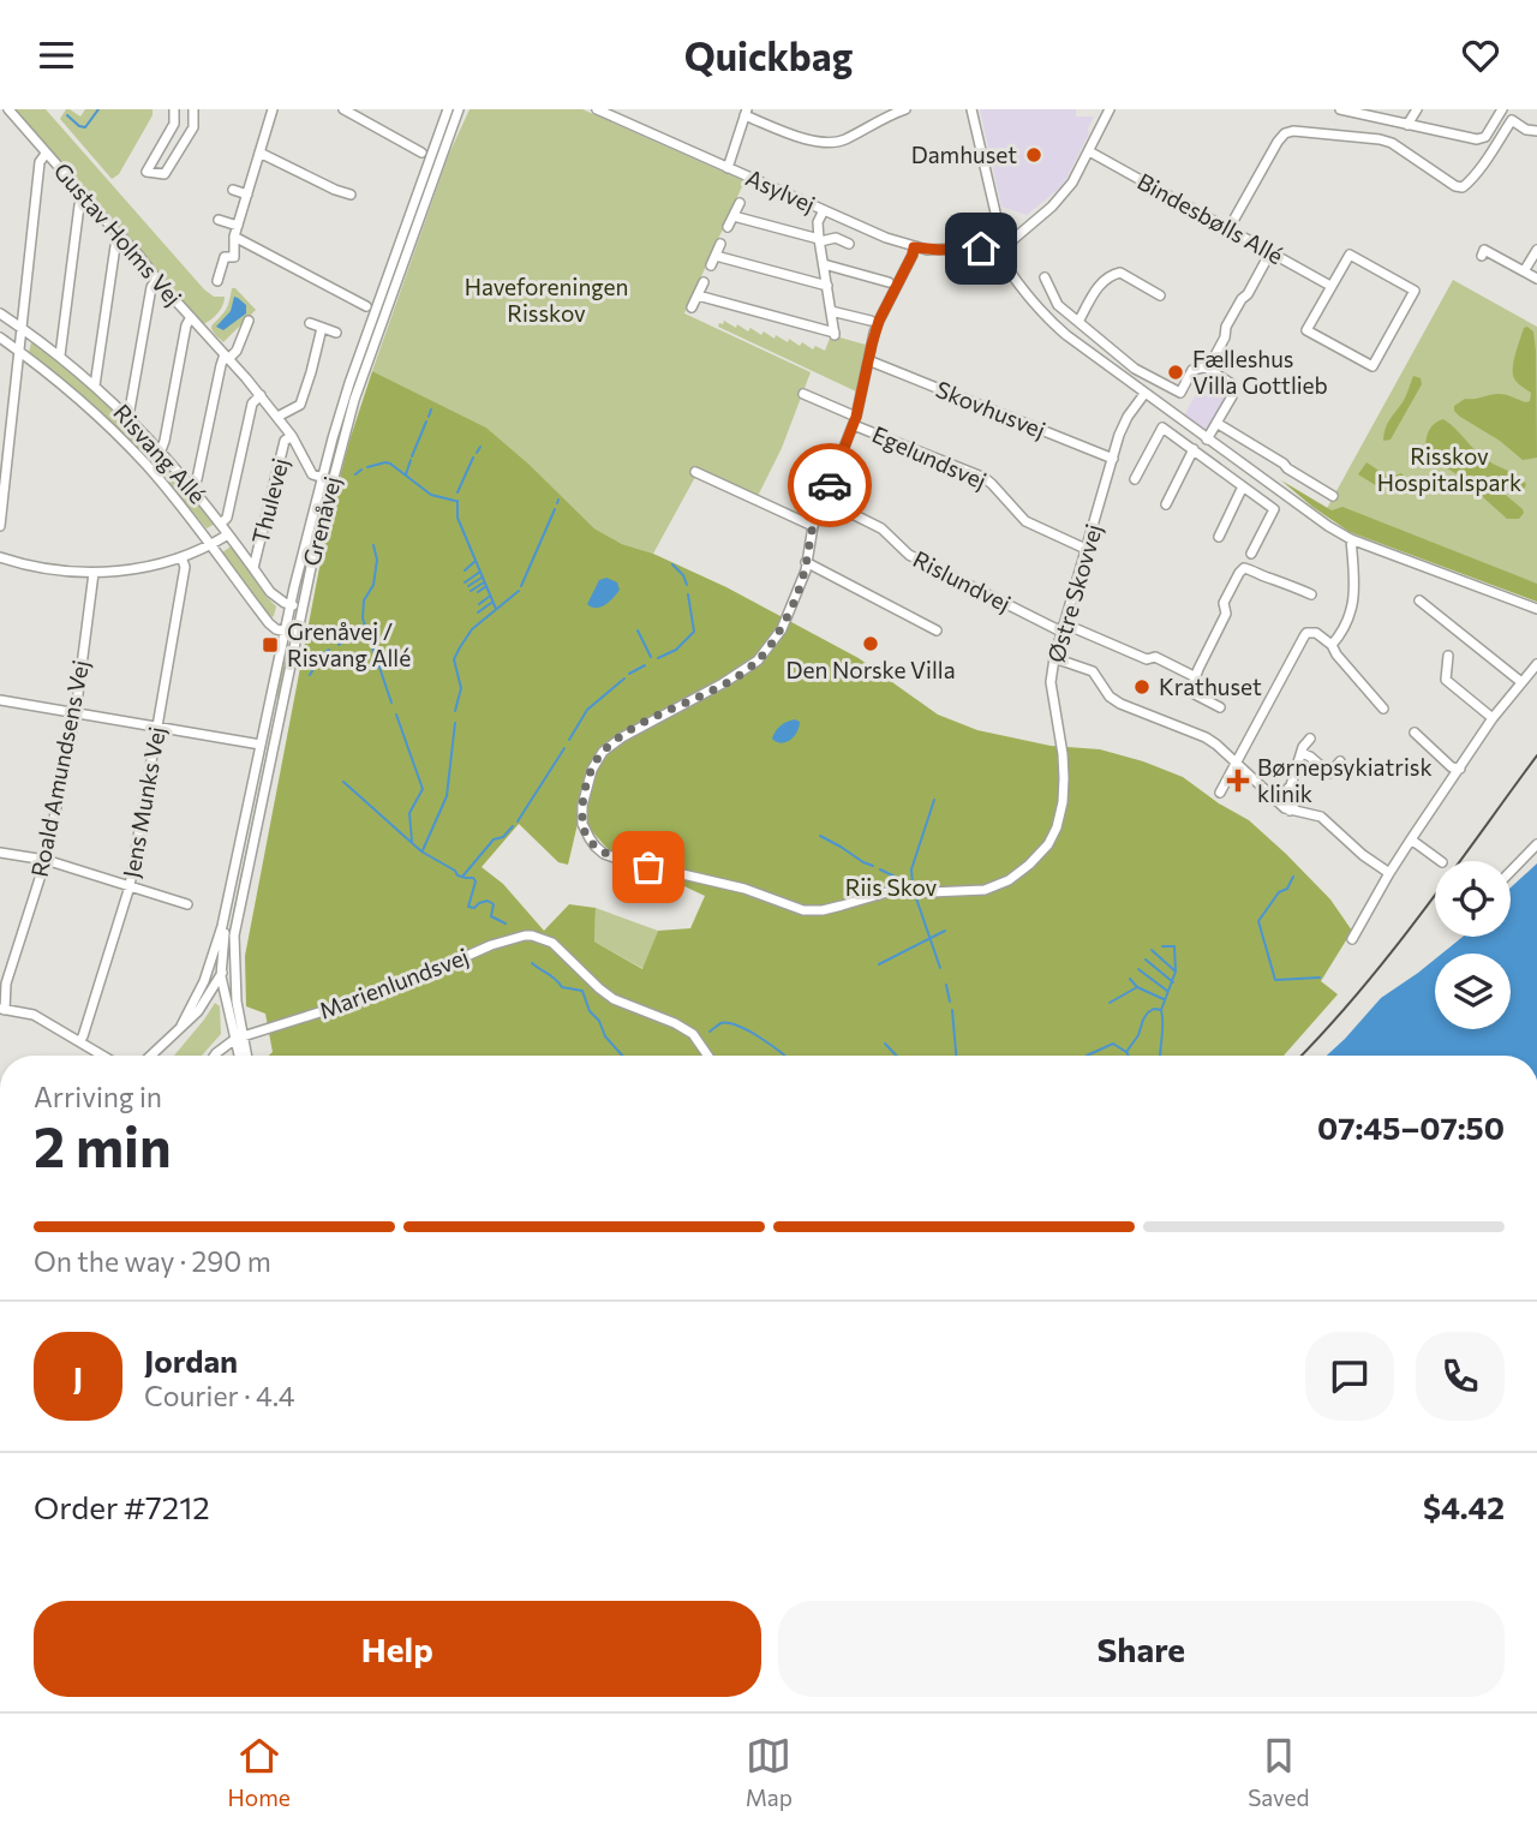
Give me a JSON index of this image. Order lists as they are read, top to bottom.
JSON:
{
  "streets": {
    "street": [
      "Asylvej",
      "Bindesbølls Allé",
      "Gustav Holms Vej",
      "Skovhusvej",
      "Risvang Allé",
      "Egelundsvej",
      "Thulevej",
      "Grenåvej",
      "Rislundvej",
      "Østre Skovvej",
      "Roald Amundsens Vej",
      "Jens Munks Vej",
      "Marienlundsvej"
    ]
  },
  "crossings": [
    ["Gustav Holms Vej", "Thulevej"],
    ["Gustav Holms Vej", "Grenåvej"],
    ["Skovhusvej", "Østre Skovvej"],
    ["Risvang Allé", "Thulevej"],
    ["Risvang Allé", "Grenåvej"],
    ["Egelundsvej", "Østre Skovvej"],
    ["Rislundvej", "Østre Skovvej"]
  ],
  "parks": ["Haveforeningen Risskov", "Risskov Hospitalspark", "Riis Skov"],
  "places": {
    "other": [
      "Damhuset",
      "Fælleshus Villa Gottlieb",
      "Den Norske Villa",
      "Krathuset"
    ],
    "transit": ["Grenåvej / Risvang Allé"],
    "health": ["Børnepsykiatrisk klinik"]
  },
  "page": {
    "header": "Quickbag",
    "heading": ["2 min", "Arriving in", "07:45–07:50"],
    "panel": [
      "Jordan",
      "Courier · 4.4",
      "Order #7212",
      "$4.42"
    ],
    "bar": "On the way · 290 m",
    "round": "J",
    "buttons": ["Help", "Share"],
    "tabs": ["Home", "Map", "Saved"]
  }
}
